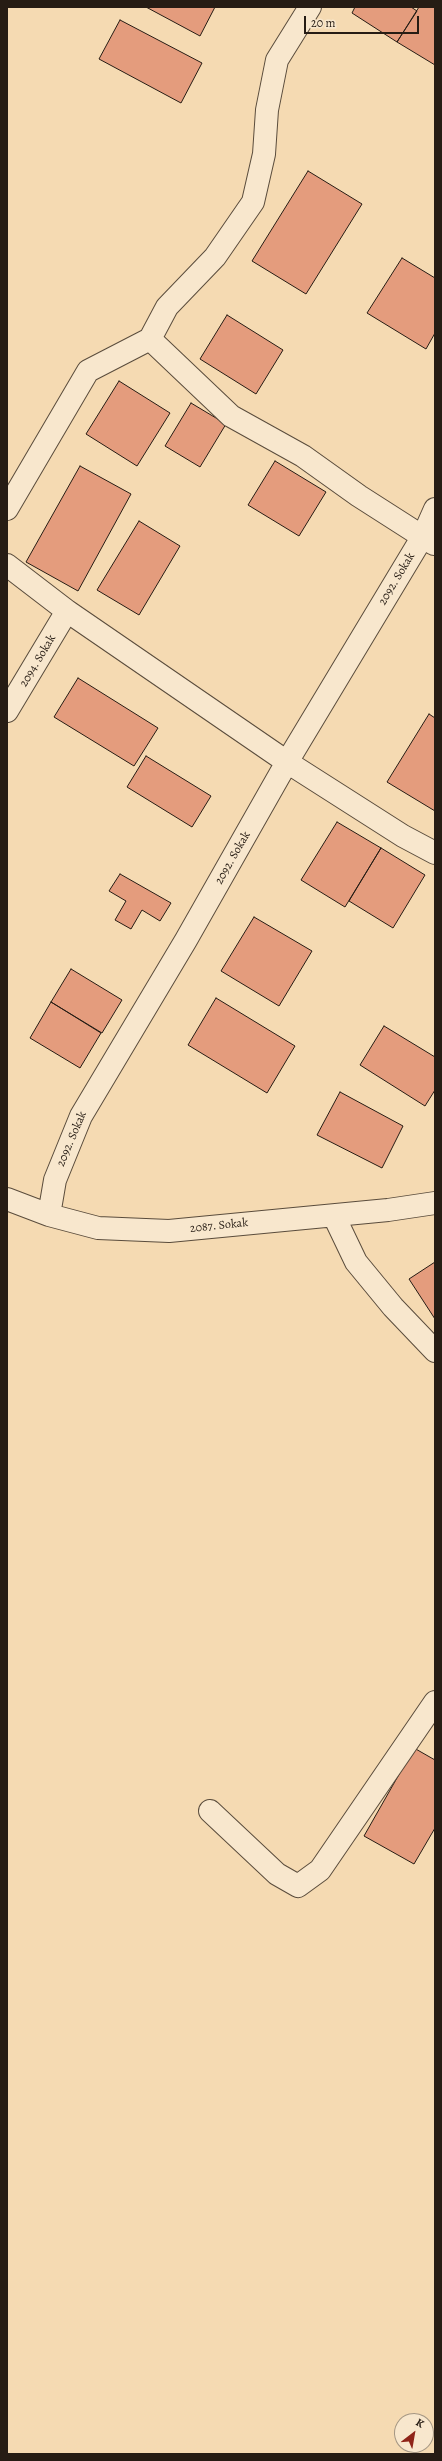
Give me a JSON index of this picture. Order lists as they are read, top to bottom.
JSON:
{
  "streets": {
    "street": ["2092. Sokak", "2094. Sokak", "2087. Sokak"]
  },
  "crossings": [
    ["2092. Sokak", "2087. Sokak"]
  ],
  "scale_bar": "20 m",
  "north": "top right"
}
